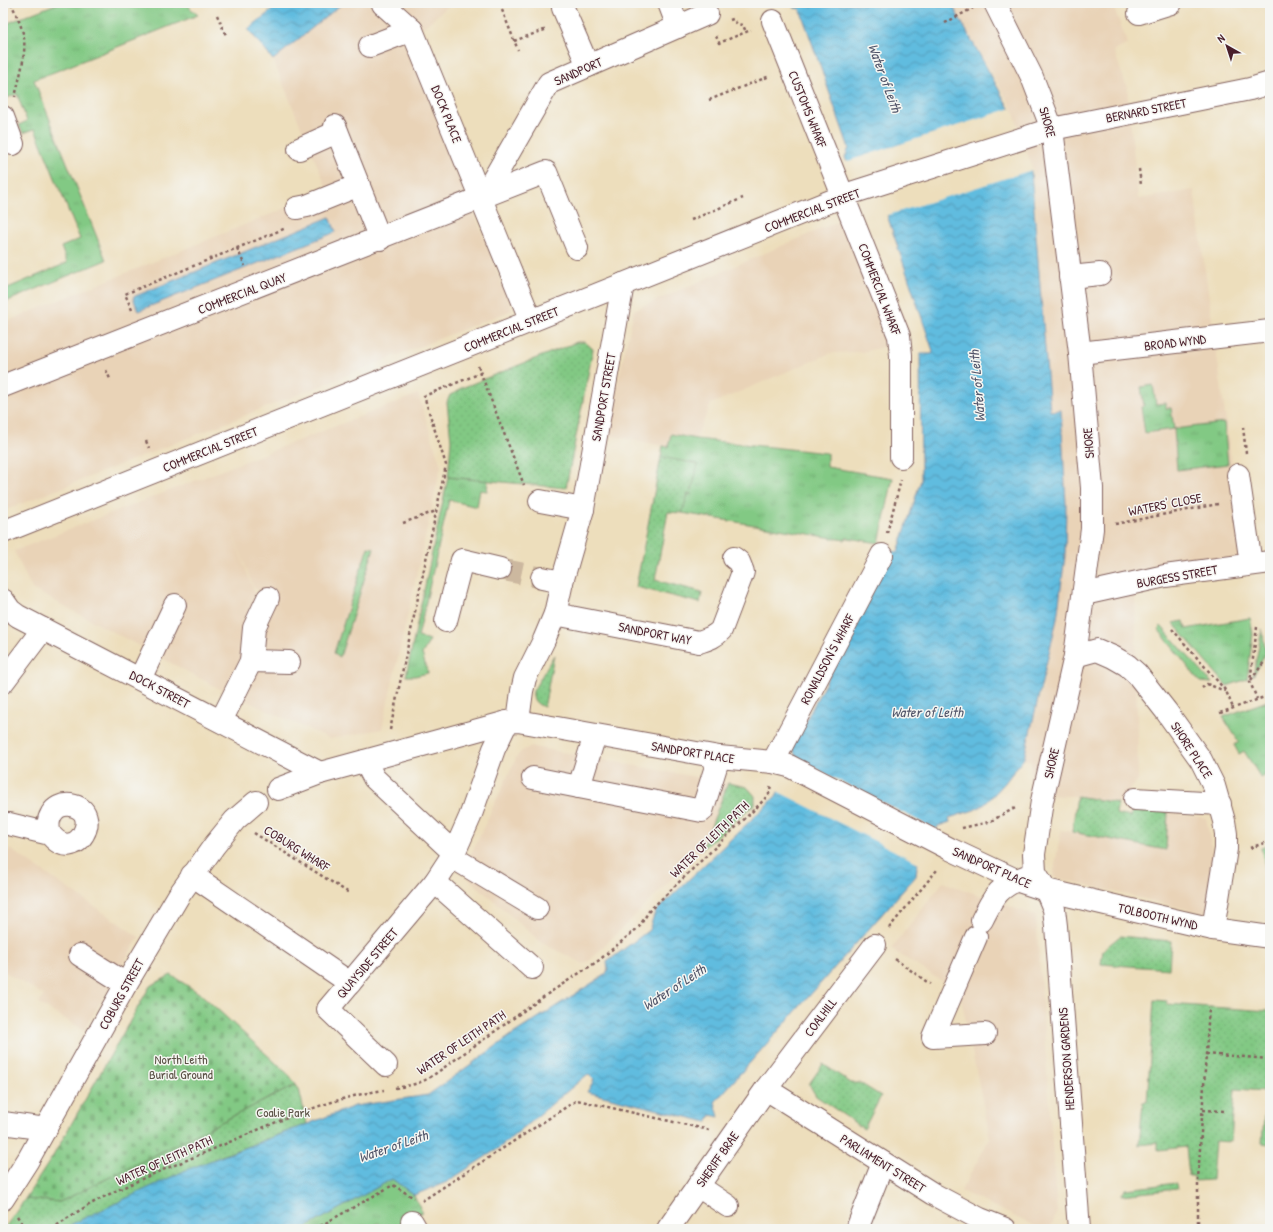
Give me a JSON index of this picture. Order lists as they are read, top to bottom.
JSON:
{
  "streets": {
    "street": [
      "SANDPORT",
      "CUSTOMS WHARF",
      "BERNARD STREET",
      "DOCK PLACE",
      "SHORE",
      "COMMERCIAL STREET",
      "COMMERCIAL WHARF",
      "COMMERCIAL QUAY",
      "BROAD WYND",
      "SANDPORT STREET",
      "BURGESS STREET",
      "SANDPORT WAY",
      "RONALDSON'S WHARF",
      "DOCK STREET",
      "SHORE PLACE",
      "SANDPORT PLACE",
      "TOLBOOTH WYND",
      "QUAYSIDE STREET",
      "COBURG STREET",
      "COALHILL",
      "HENDERSON GARDENS",
      "SHERIFF BRAE",
      "PARLIAMENT STREET"
    ],
    "path": ["WATERS' CLOSE", "WATER OF LEITH PATH", "COBURG WHARF"]
  },
  "crossings": [
    ["SANDPORT", "DOCK PLACE"],
    ["SANDPORT", "COMMERCIAL QUAY"],
    ["CUSTOMS WHARF", "COMMERCIAL STREET"],
    ["CUSTOMS WHARF", "COMMERCIAL WHARF"],
    ["BERNARD STREET", "SHORE"],
    ["BERNARD STREET", "COMMERCIAL STREET"],
    ["DOCK PLACE", "COMMERCIAL STREET"],
    ["DOCK PLACE", "COMMERCIAL QUAY"],
    ["SHORE", "BROAD WYND"],
    ["SHORE", "WATERS' CLOSE"],
    ["SHORE", "BURGESS STREET"],
    ["SHORE", "SHORE PLACE"],
    ["SHORE", "SANDPORT PLACE"],
    ["SHORE", "TOLBOOTH WYND"],
    ["SHORE", "HENDERSON GARDENS"],
    ["COMMERCIAL STREET", "COMMERCIAL WHARF"],
    ["COMMERCIAL STREET", "SANDPORT STREET"],
    ["SANDPORT STREET", "SANDPORT WAY"],
    ["RONALDSON'S WHARF", "SANDPORT PLACE"],
    ["RONALDSON'S WHARF", "WATER OF LEITH PATH"],
    ["DOCK STREET", "SANDPORT PLACE"],
    ["SHORE PLACE", "TOLBOOTH WYND"],
    ["SANDPORT PLACE", "WATER OF LEITH PATH"],
    ["SANDPORT PLACE", "TOLBOOTH WYND"],
    ["SANDPORT PLACE", "QUAYSIDE STREET"],
    ["SANDPORT PLACE", "HENDERSON GARDENS"],
    ["COBURG WHARF", "COBURG STREET"],
    ["TOLBOOTH WYND", "HENDERSON GARDENS"],
    ["COALHILL", "SHERIFF BRAE"],
    ["COALHILL", "PARLIAMENT STREET"],
    ["SHERIFF BRAE", "PARLIAMENT STREET"]
  ],
  "water": ["Water of Leith"],
  "parks": ["North Leith Burial Ground", "Coalie Park"],
  "north": "top left"
}
